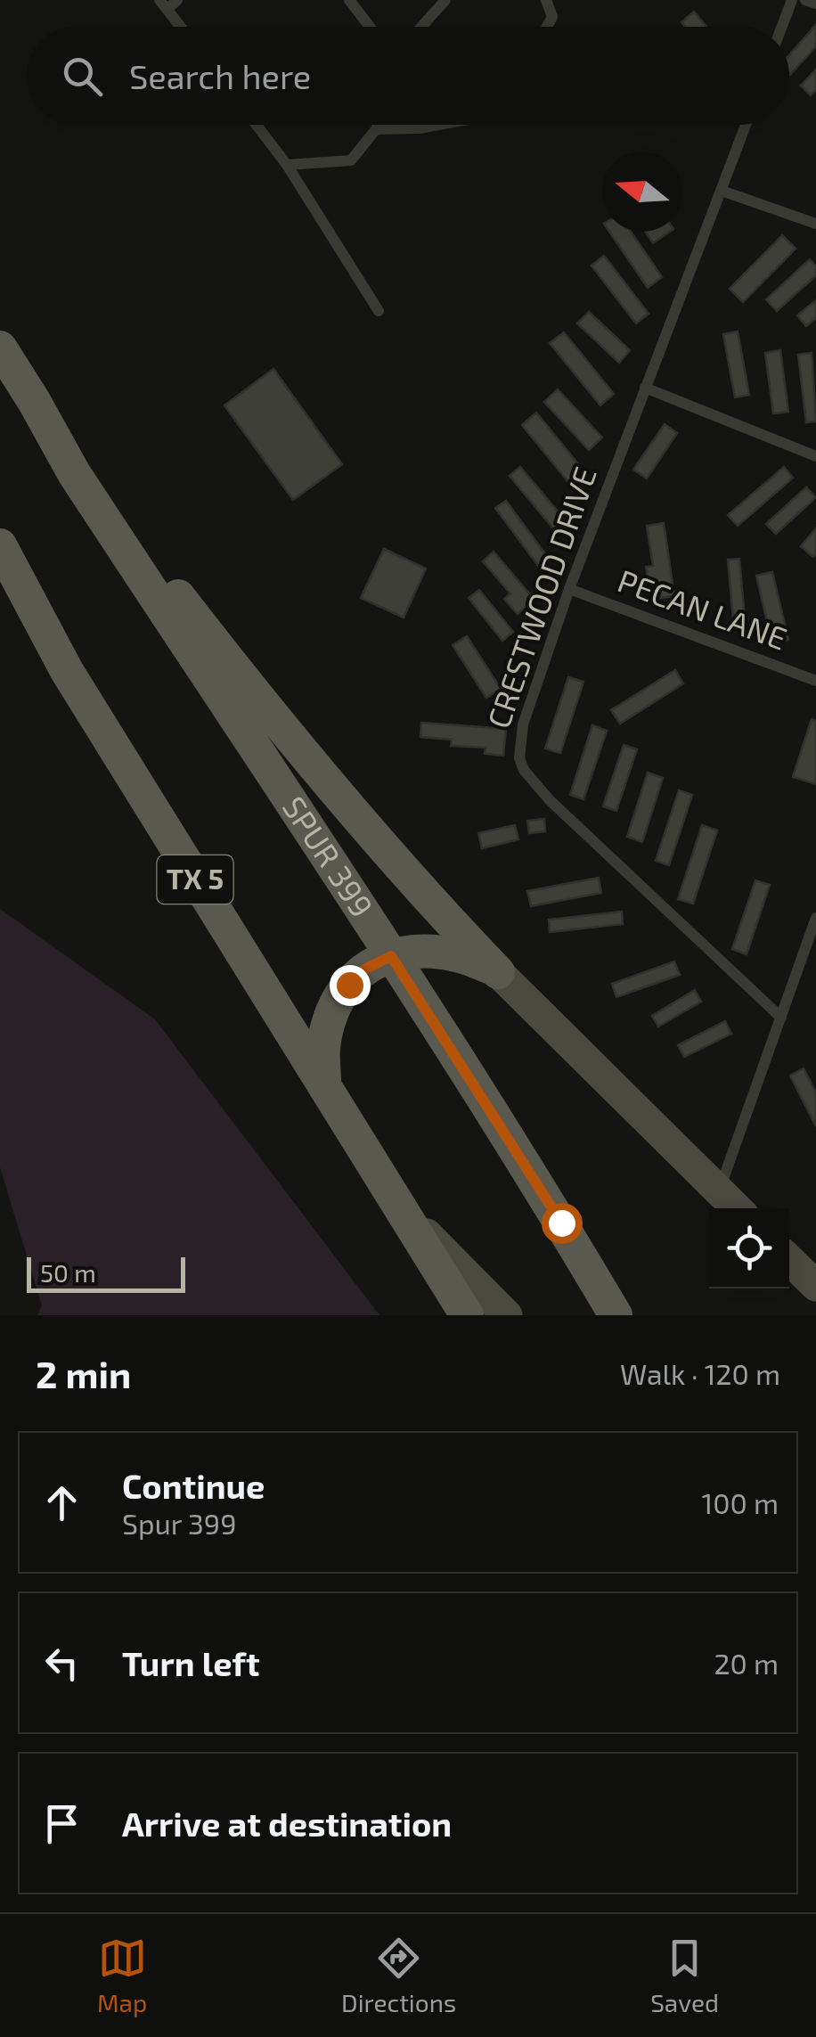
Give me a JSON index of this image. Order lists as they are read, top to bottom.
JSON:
{
  "streets": {
    "main road": ["SPUR 399", "TX 5"],
    "lane": ["CRESTWOOD DRIVE", "PECAN LANE"]
  },
  "crossings": [
    ["CRESTWOOD DRIVE", "PECAN LANE"]
  ],
  "scale_bar": "50 m",
  "north": "left",
  "page": {
    "search": "Search here",
    "scale": "50 m",
    "heading": ["2 min", "Walk · 120 m"],
    "list": [
      ["Continue", "Spur 399", "100 m"],
      ["Turn left", "20 m"],
      "Arrive at destination"
    ],
    "nav": ["Map", "Directions", "Saved"]
  }
}
